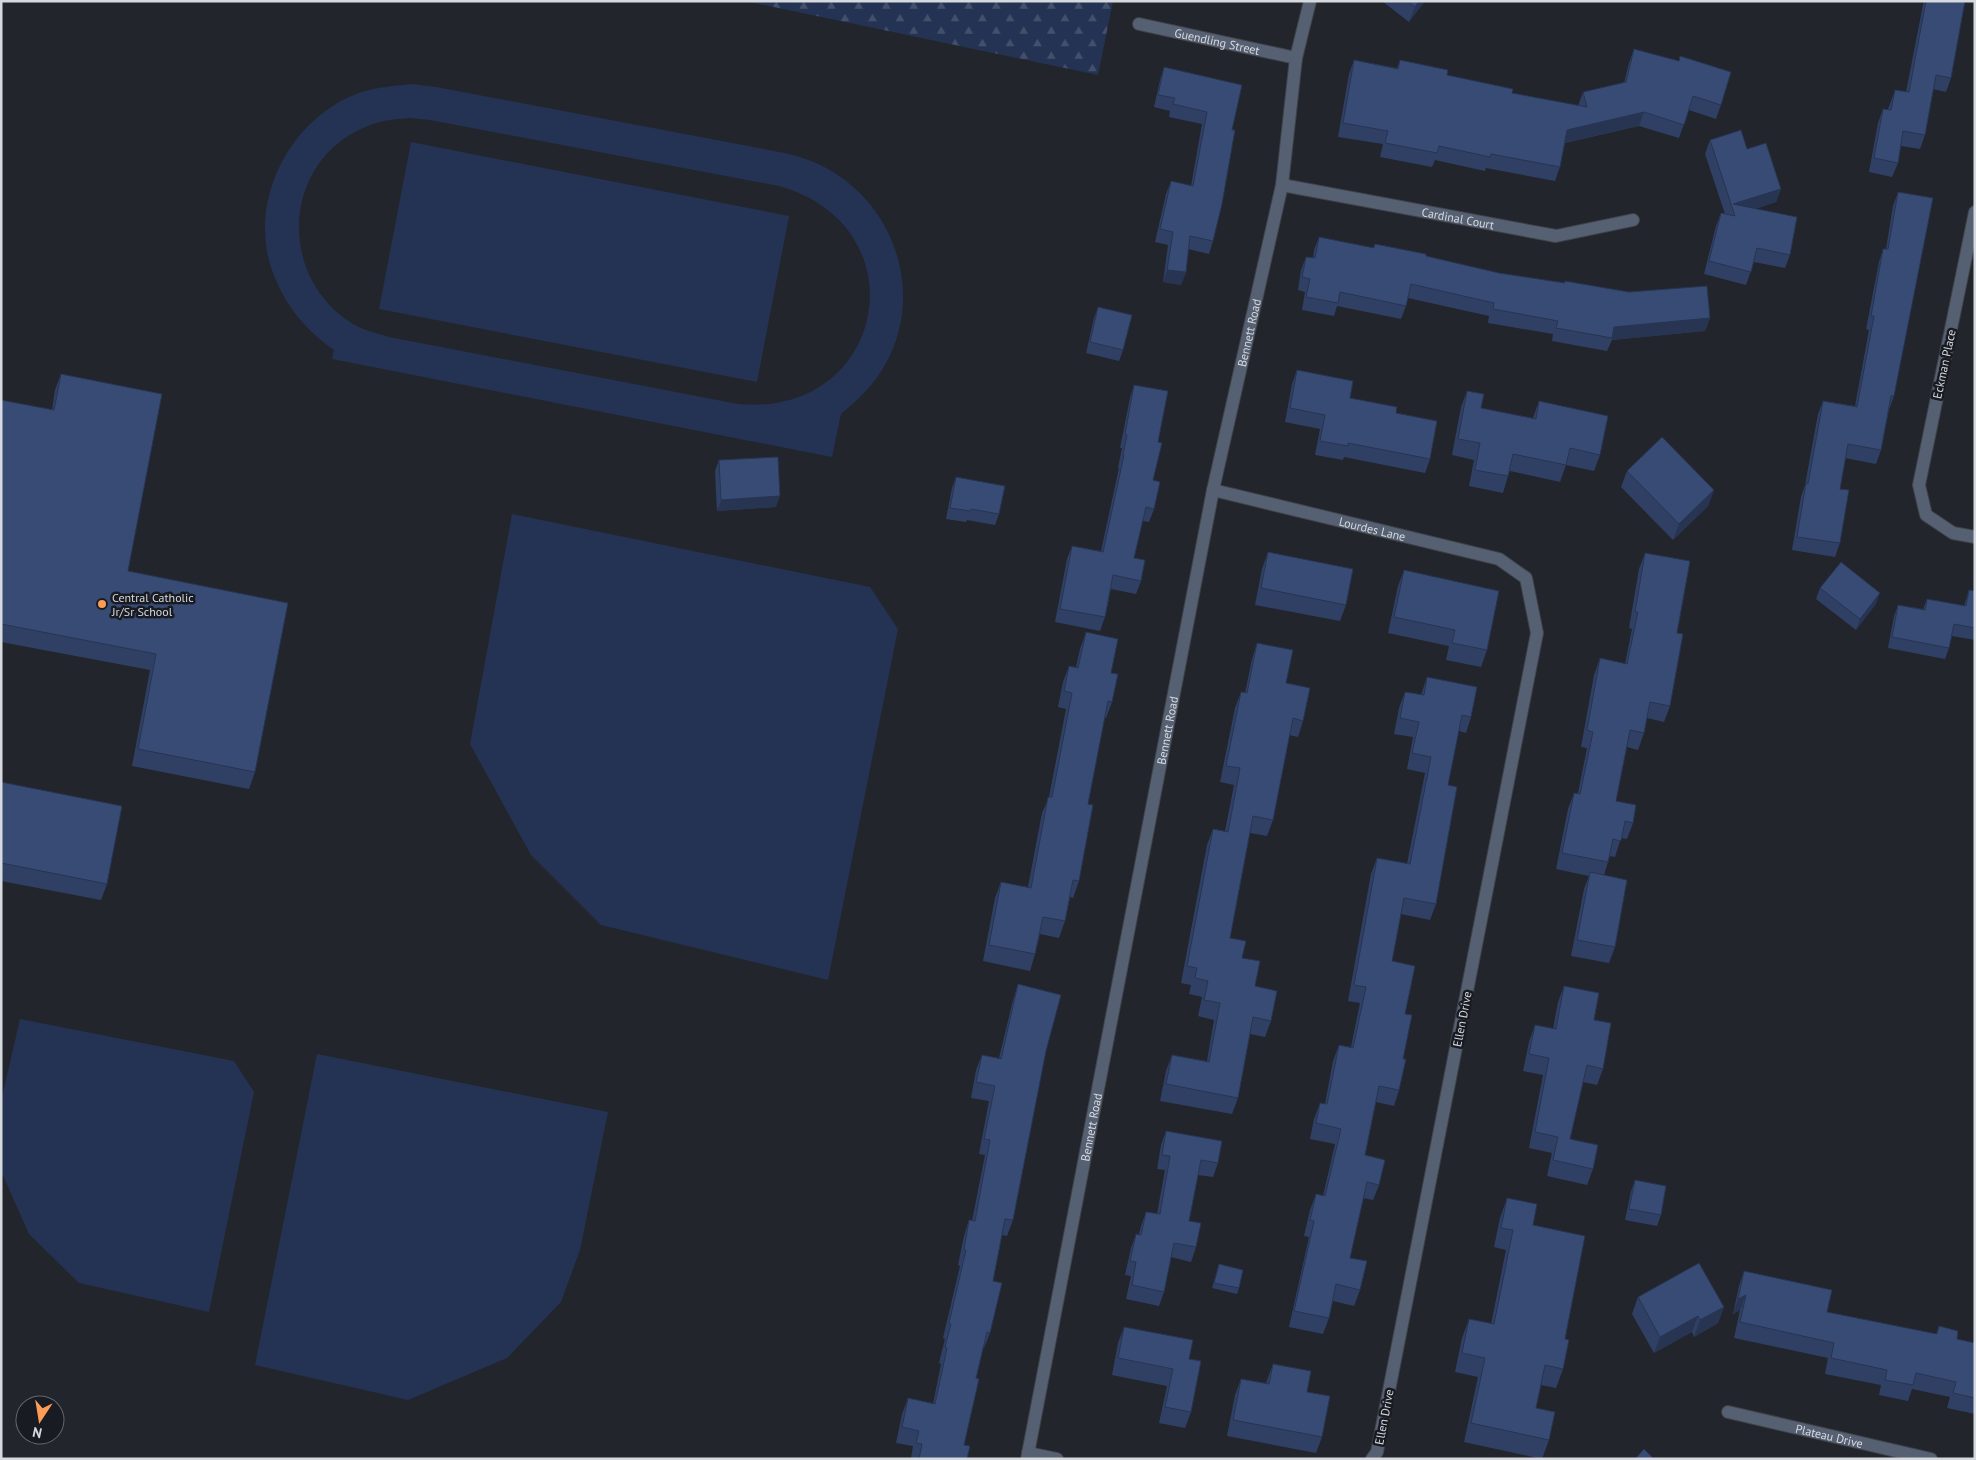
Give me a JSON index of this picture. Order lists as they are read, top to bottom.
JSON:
{
  "streets": {
    "street": [
      "Guendling Street",
      "Cardinal Court",
      "Bennett Road",
      "Eckman Place",
      "Lourdes Lane",
      "Ellen Drive",
      "Plateau Drive"
    ]
  },
  "crossings": [
    ["Guendling Street", "Bennett Road"],
    ["Cardinal Court", "Bennett Road"],
    ["Bennett Road", "Lourdes Lane"],
    ["Lourdes Lane", "Ellen Drive"]
  ],
  "places": ["Central Catholic Jr/Sr School"],
  "north": "bottom"
}
